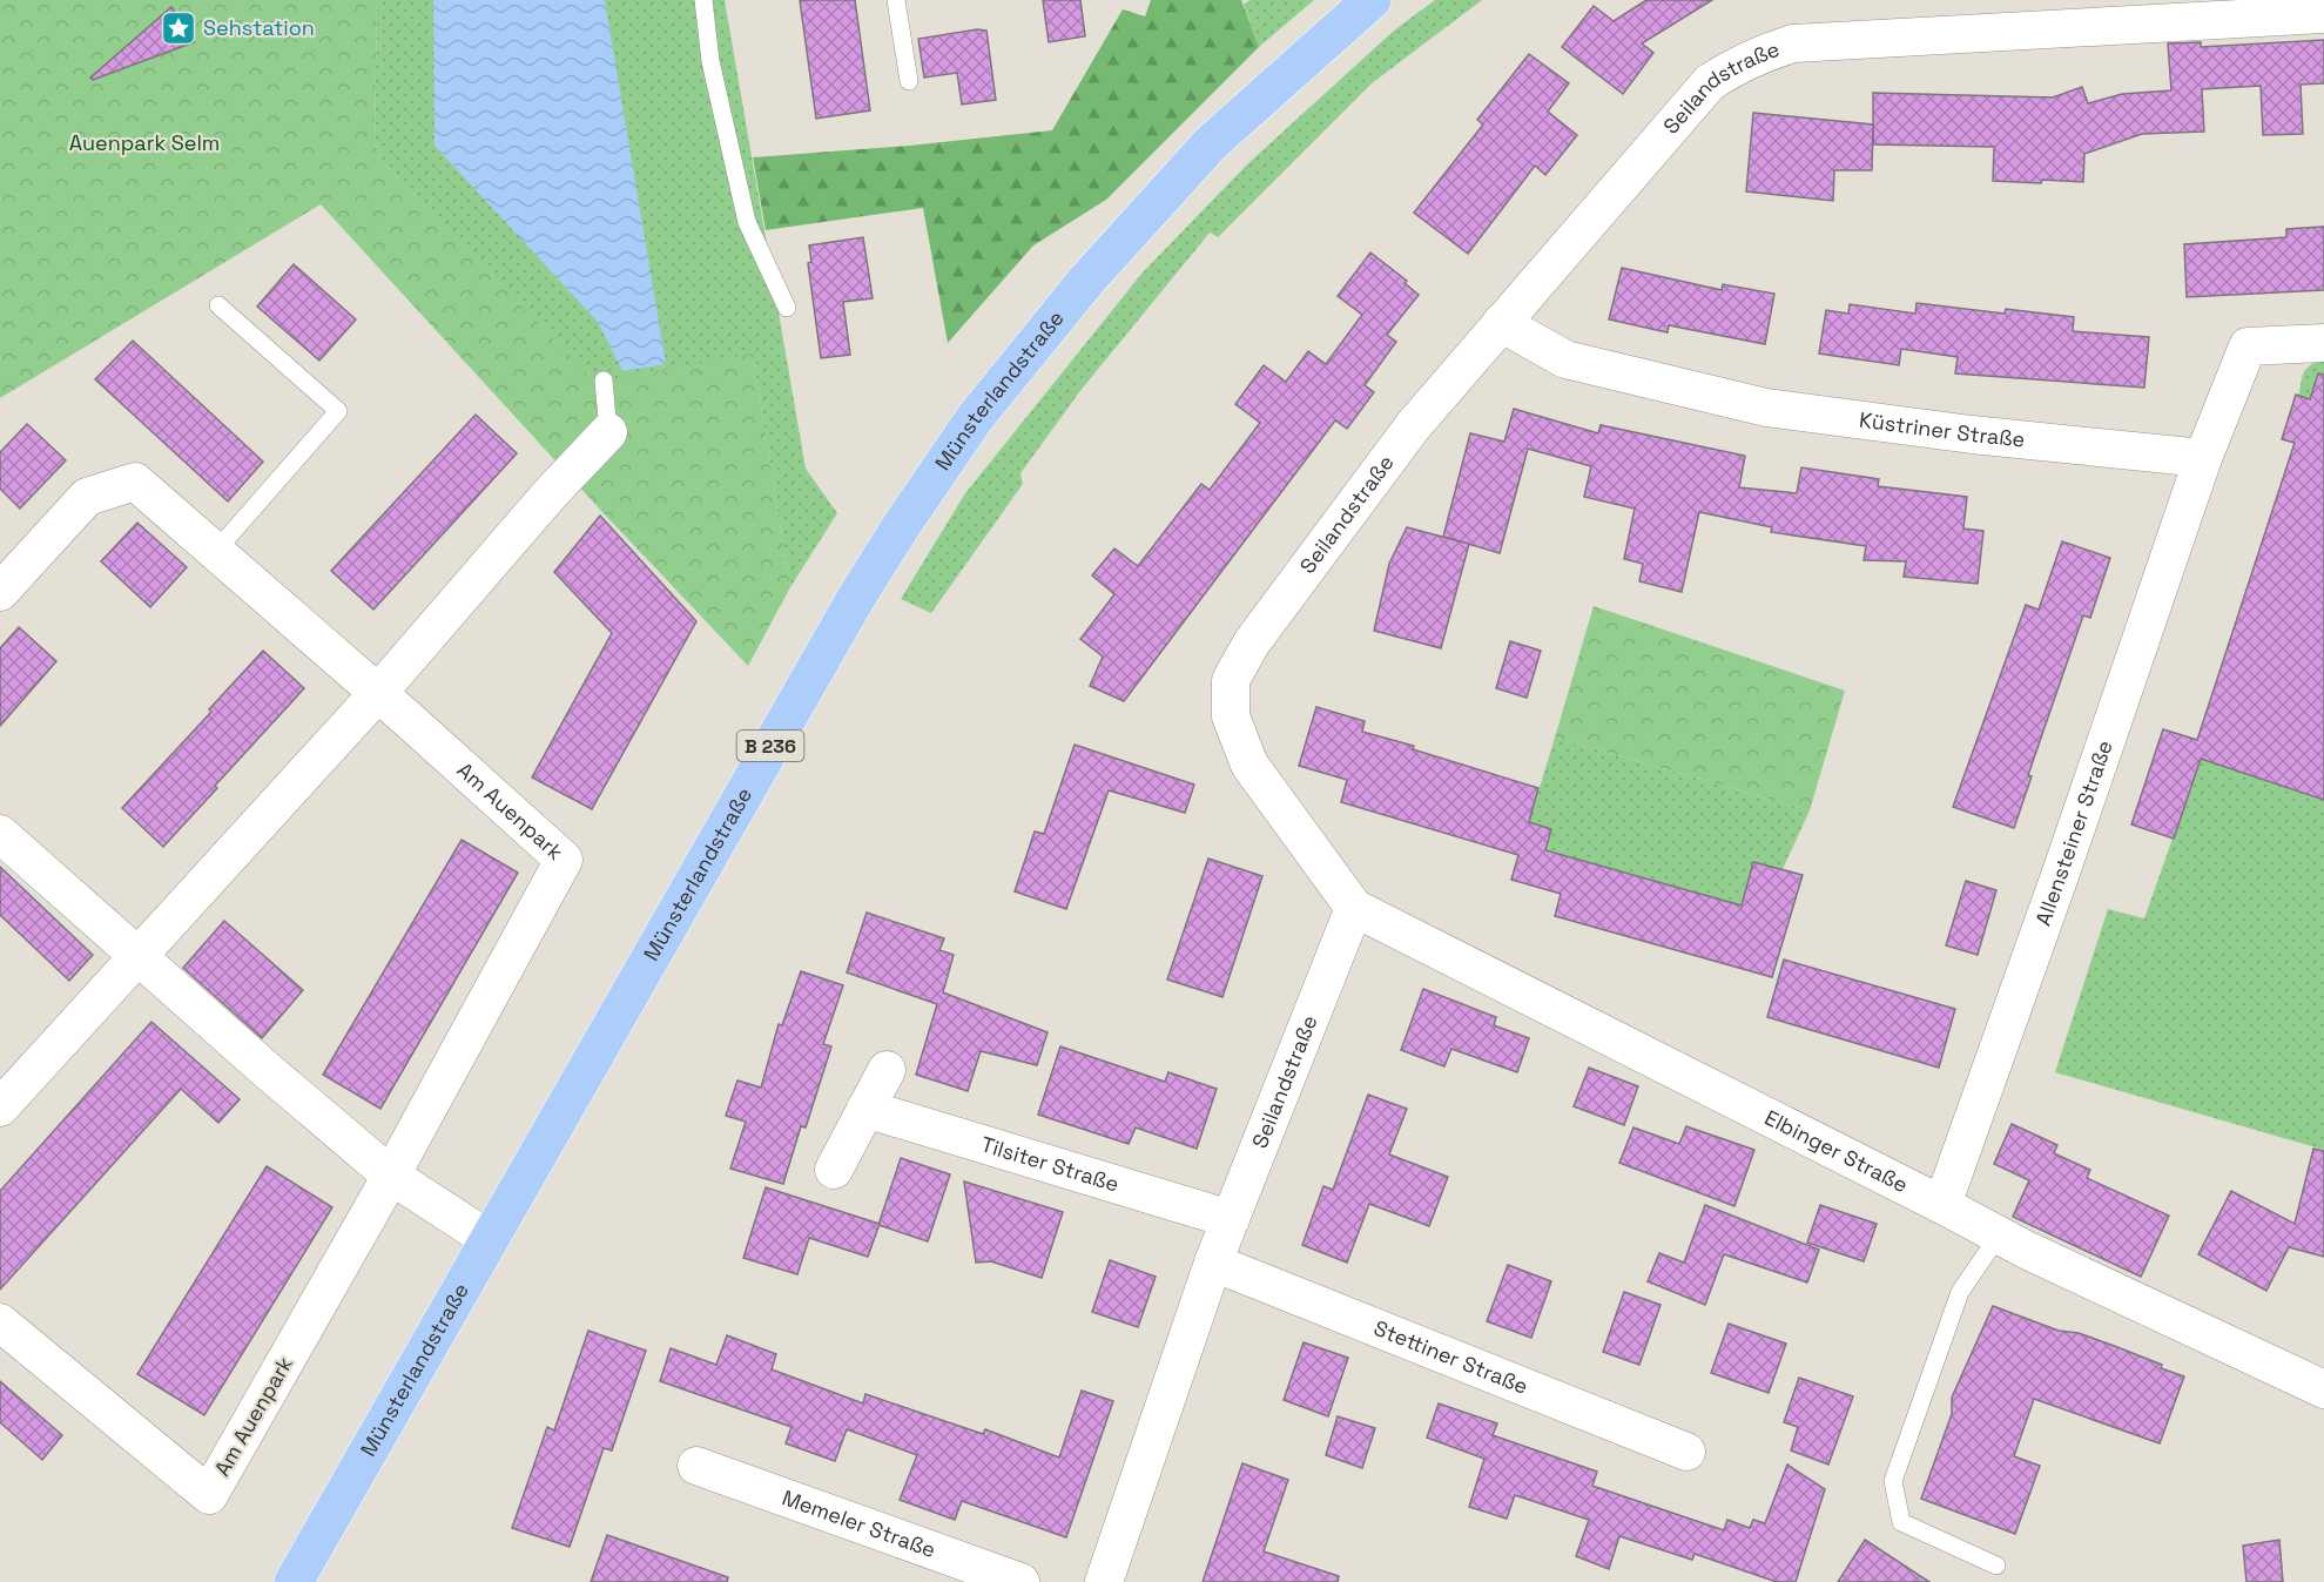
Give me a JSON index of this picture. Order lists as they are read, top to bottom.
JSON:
{
  "streets": {
    "main road": ["Münsterlandstraße", "B 236"],
    "street": [
      "Seilandstraße",
      "Küstriner Straße",
      "Am Auenpark",
      "Allensteiner Straße",
      "Elbinger Straße",
      "Tilsiter Straße",
      "Stettiner Straße",
      "Memeler Straße"
    ]
  },
  "crossings": [
    ["Seilandstraße", "Küstriner Straße"],
    ["Seilandstraße", "Elbinger Straße"],
    ["Seilandstraße", "Tilsiter Straße"],
    ["Seilandstraße", "Stettiner Straße"],
    ["Küstriner Straße", "Allensteiner Straße"],
    ["Allensteiner Straße", "Elbinger Straße"]
  ],
  "parks": ["Auenpark Selm"],
  "places": {
    "place": ["Sehstation"]
  }
}
